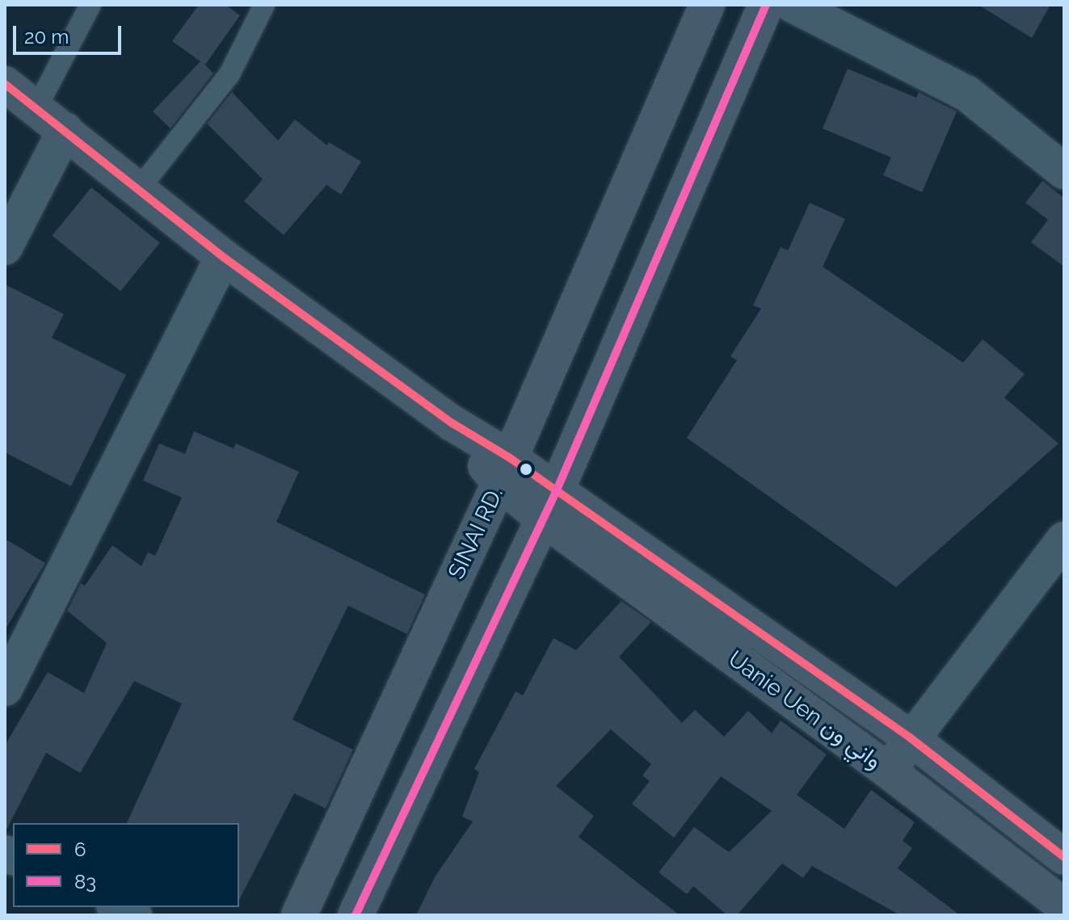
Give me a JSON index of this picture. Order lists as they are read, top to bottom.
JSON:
{
  "streets": {
    "street": ["SINAI RD.", "Uanie Uen واني ون"]
  },
  "lines": ["transit line 83", "transit line 6"],
  "legend": ["6", "83"],
  "scale_bar": "20 m"
}
